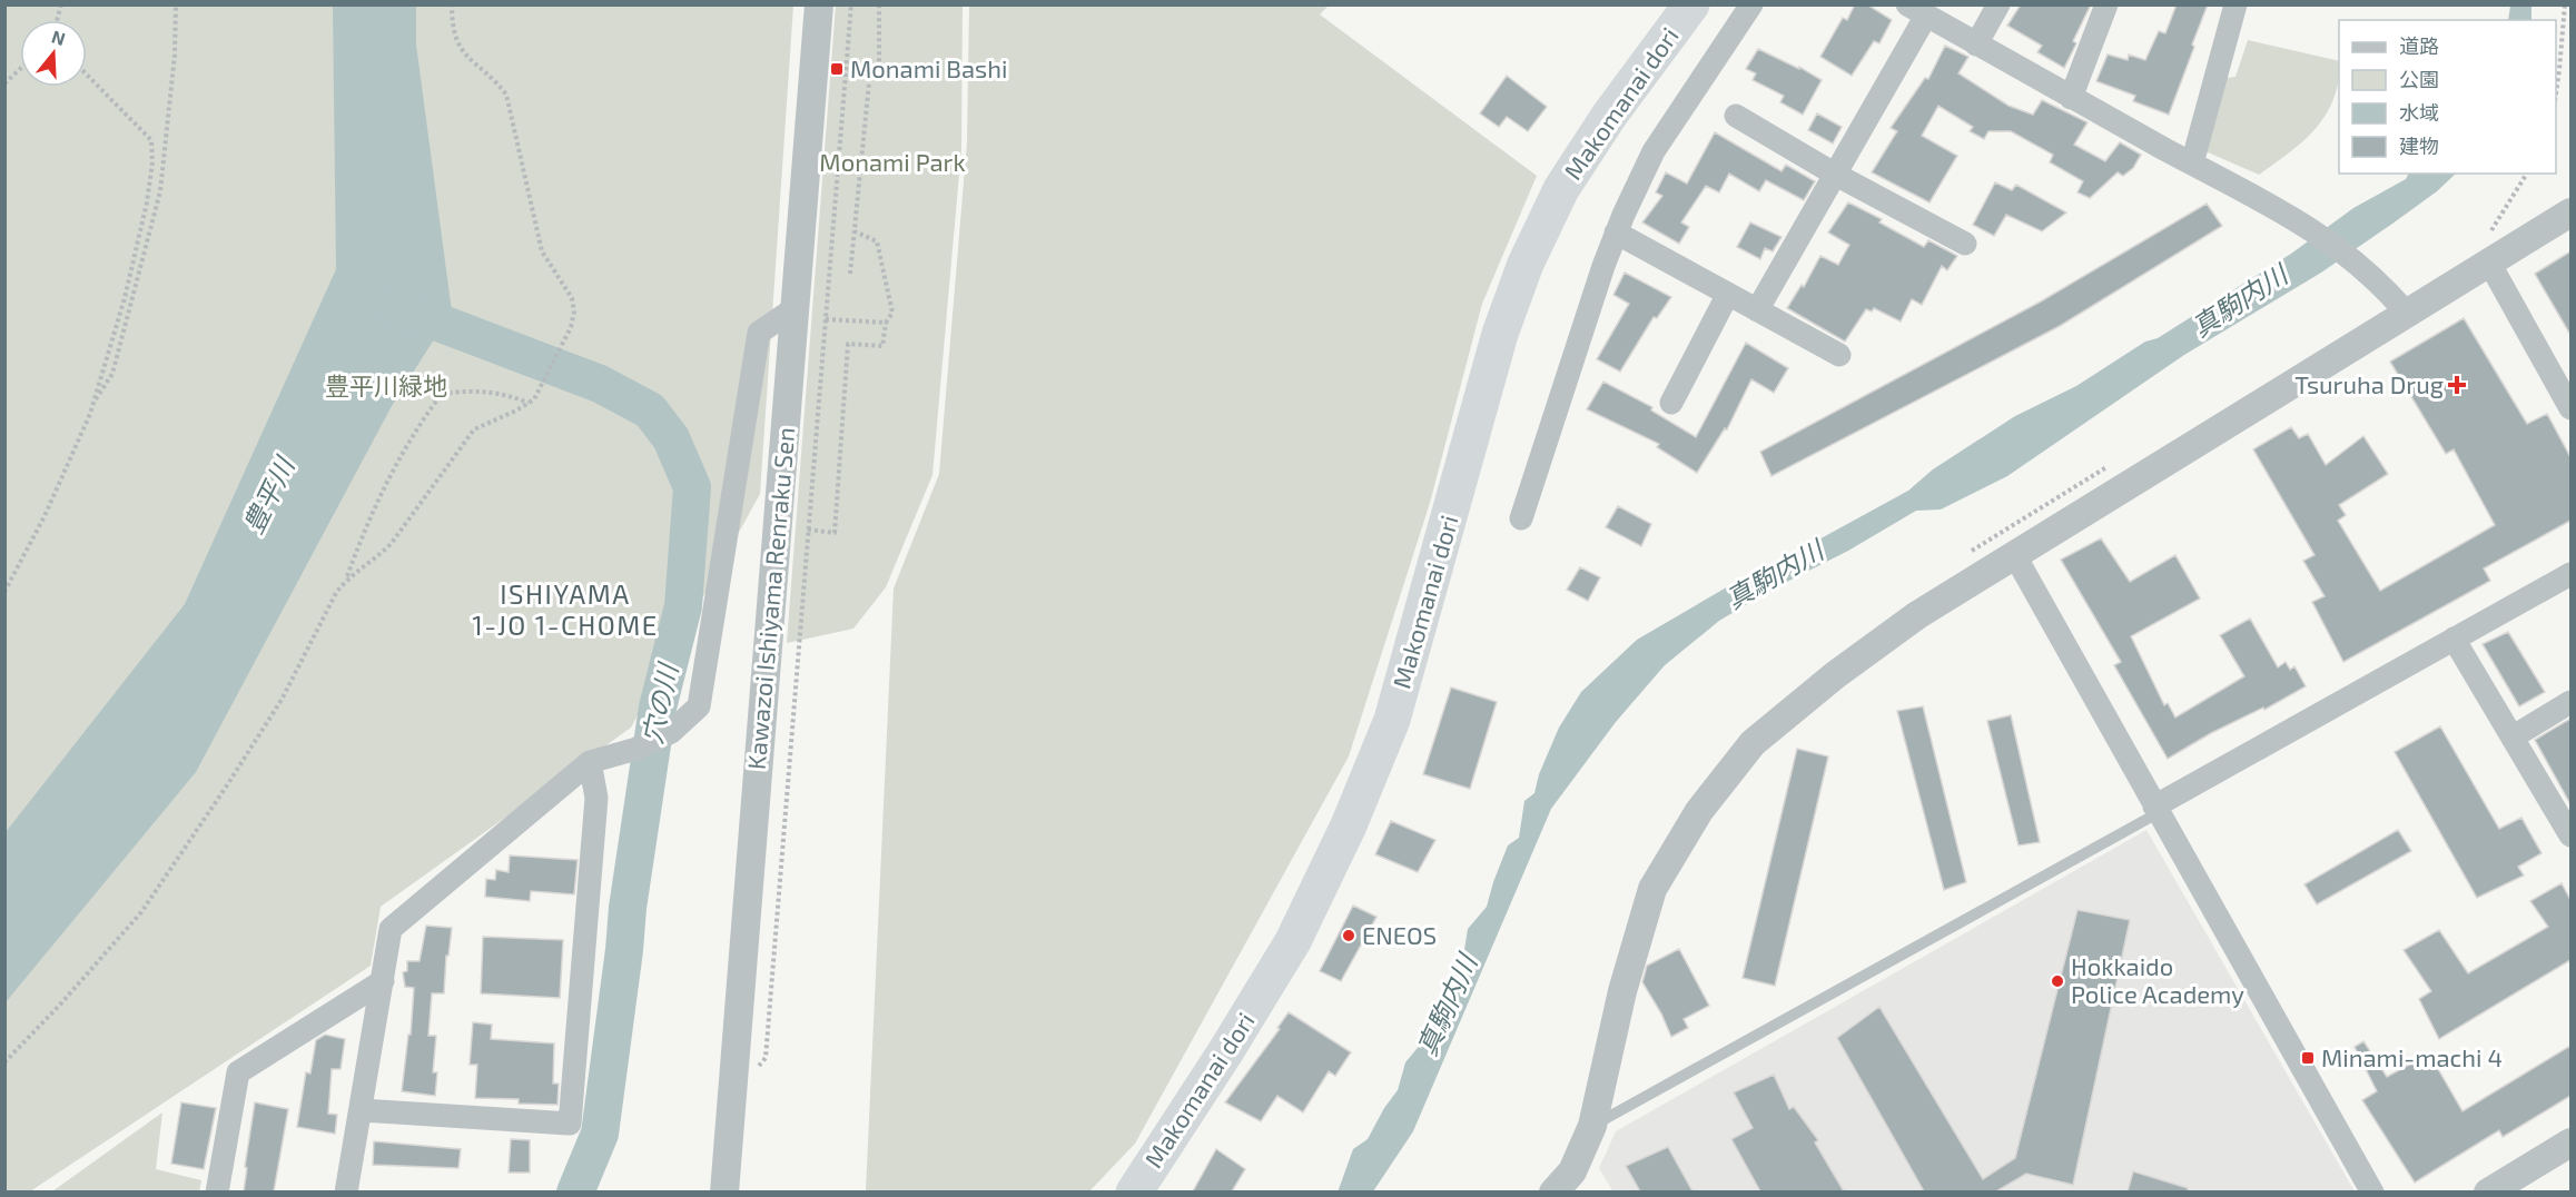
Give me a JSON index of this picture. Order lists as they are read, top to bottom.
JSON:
{
  "streets": {
    "highway": ["Makomanai dori"],
    "street": ["Kawazoi Ishiyama Renraku Sen"]
  },
  "districts": ["ISHIYAMA 1-JO 1-CHOME"],
  "water": ["真駒内川", "豊平川", "穴の川"],
  "parks": ["Monami Park", "豊平川緑地"],
  "places": {
    "transit": ["Monami Bashi", "Minami-machi 4"],
    "health": ["Tsuruha Drug"],
    "other": ["ENEOS", "Hokkaido Police Academy"]
  },
  "legend": [
    "道路",
    "公園",
    "水域",
    "建物"
  ],
  "north": "top"
}
